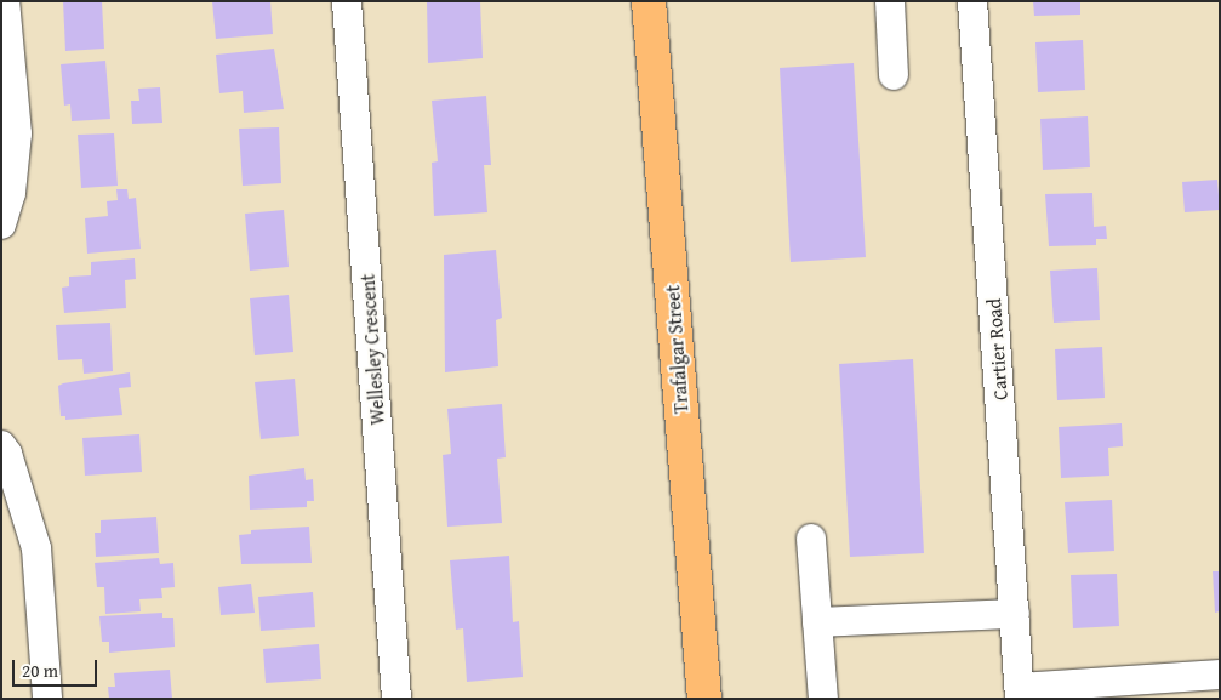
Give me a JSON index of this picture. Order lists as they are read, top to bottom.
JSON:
{
  "streets": {
    "main road": ["Trafalgar Street"],
    "street": ["Wellesley Crescent", "Cartier Road"]
  },
  "scale_bar": "20 m"
}
